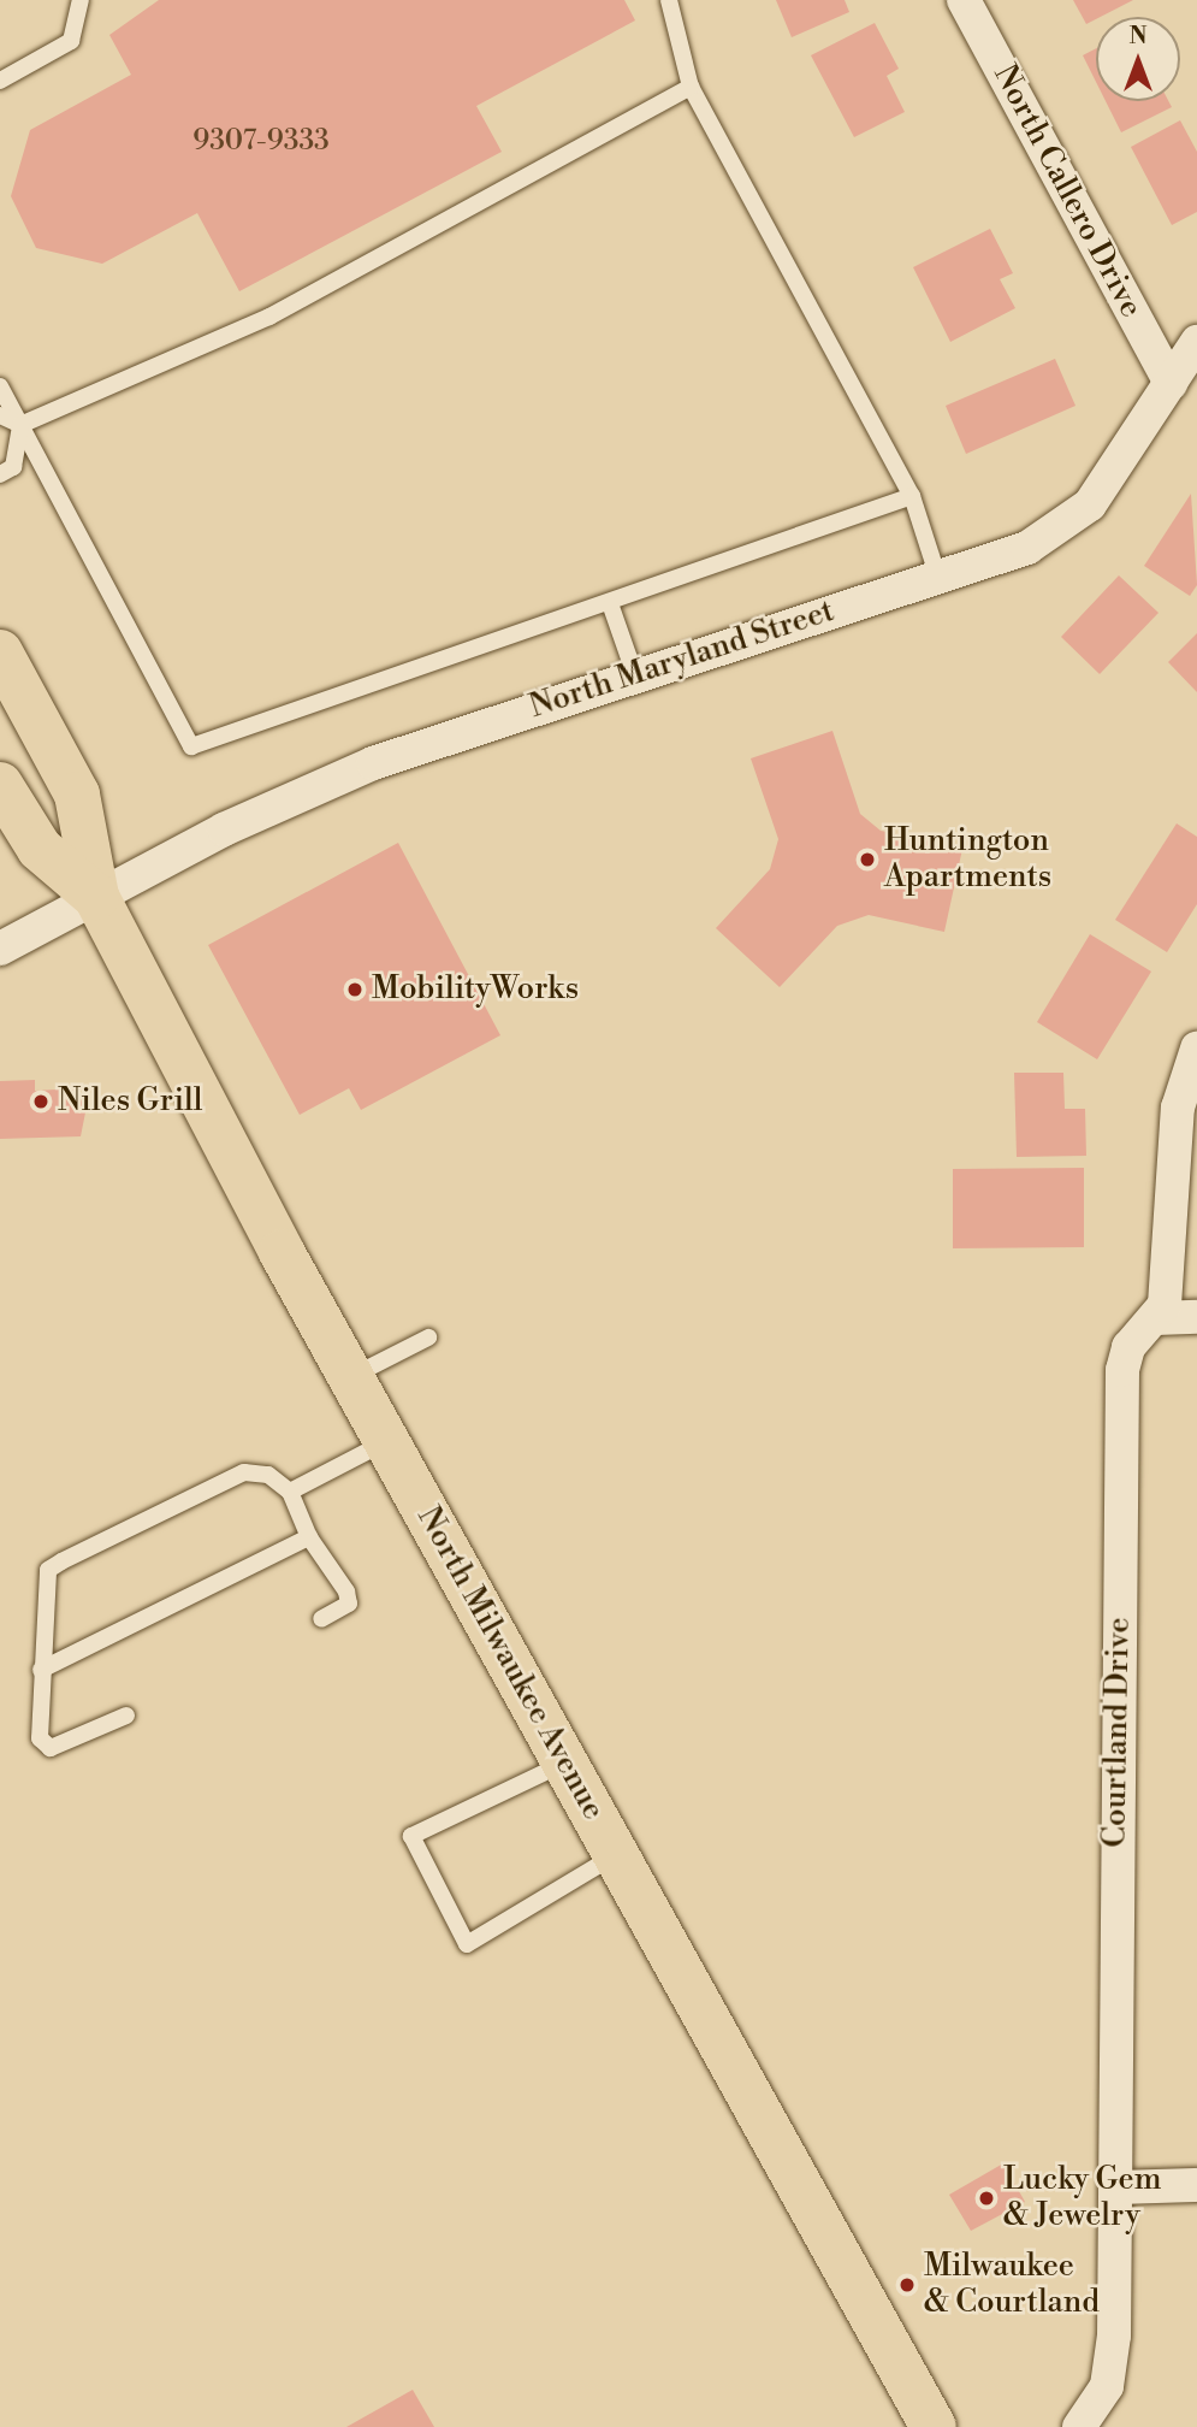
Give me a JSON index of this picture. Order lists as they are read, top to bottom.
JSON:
{
  "streets": {
    "main road": ["North Milwaukee Avenue"],
    "street": ["North Callero Drive", "North Maryland Street", "Courtland Drive"]
  },
  "crossings": [
    ["North Callero Drive", "North Maryland Street"],
    ["North Maryland Street", "North Milwaukee Avenue"]
  ],
  "places": [
    "Huntington Apartments",
    "MobilityWorks",
    "Niles Grill",
    "Lucky Gem & Jewelry",
    "Milwaukee & Courtland"
  ],
  "house_numbers": ["9307-9333"],
  "north": "top"
}
